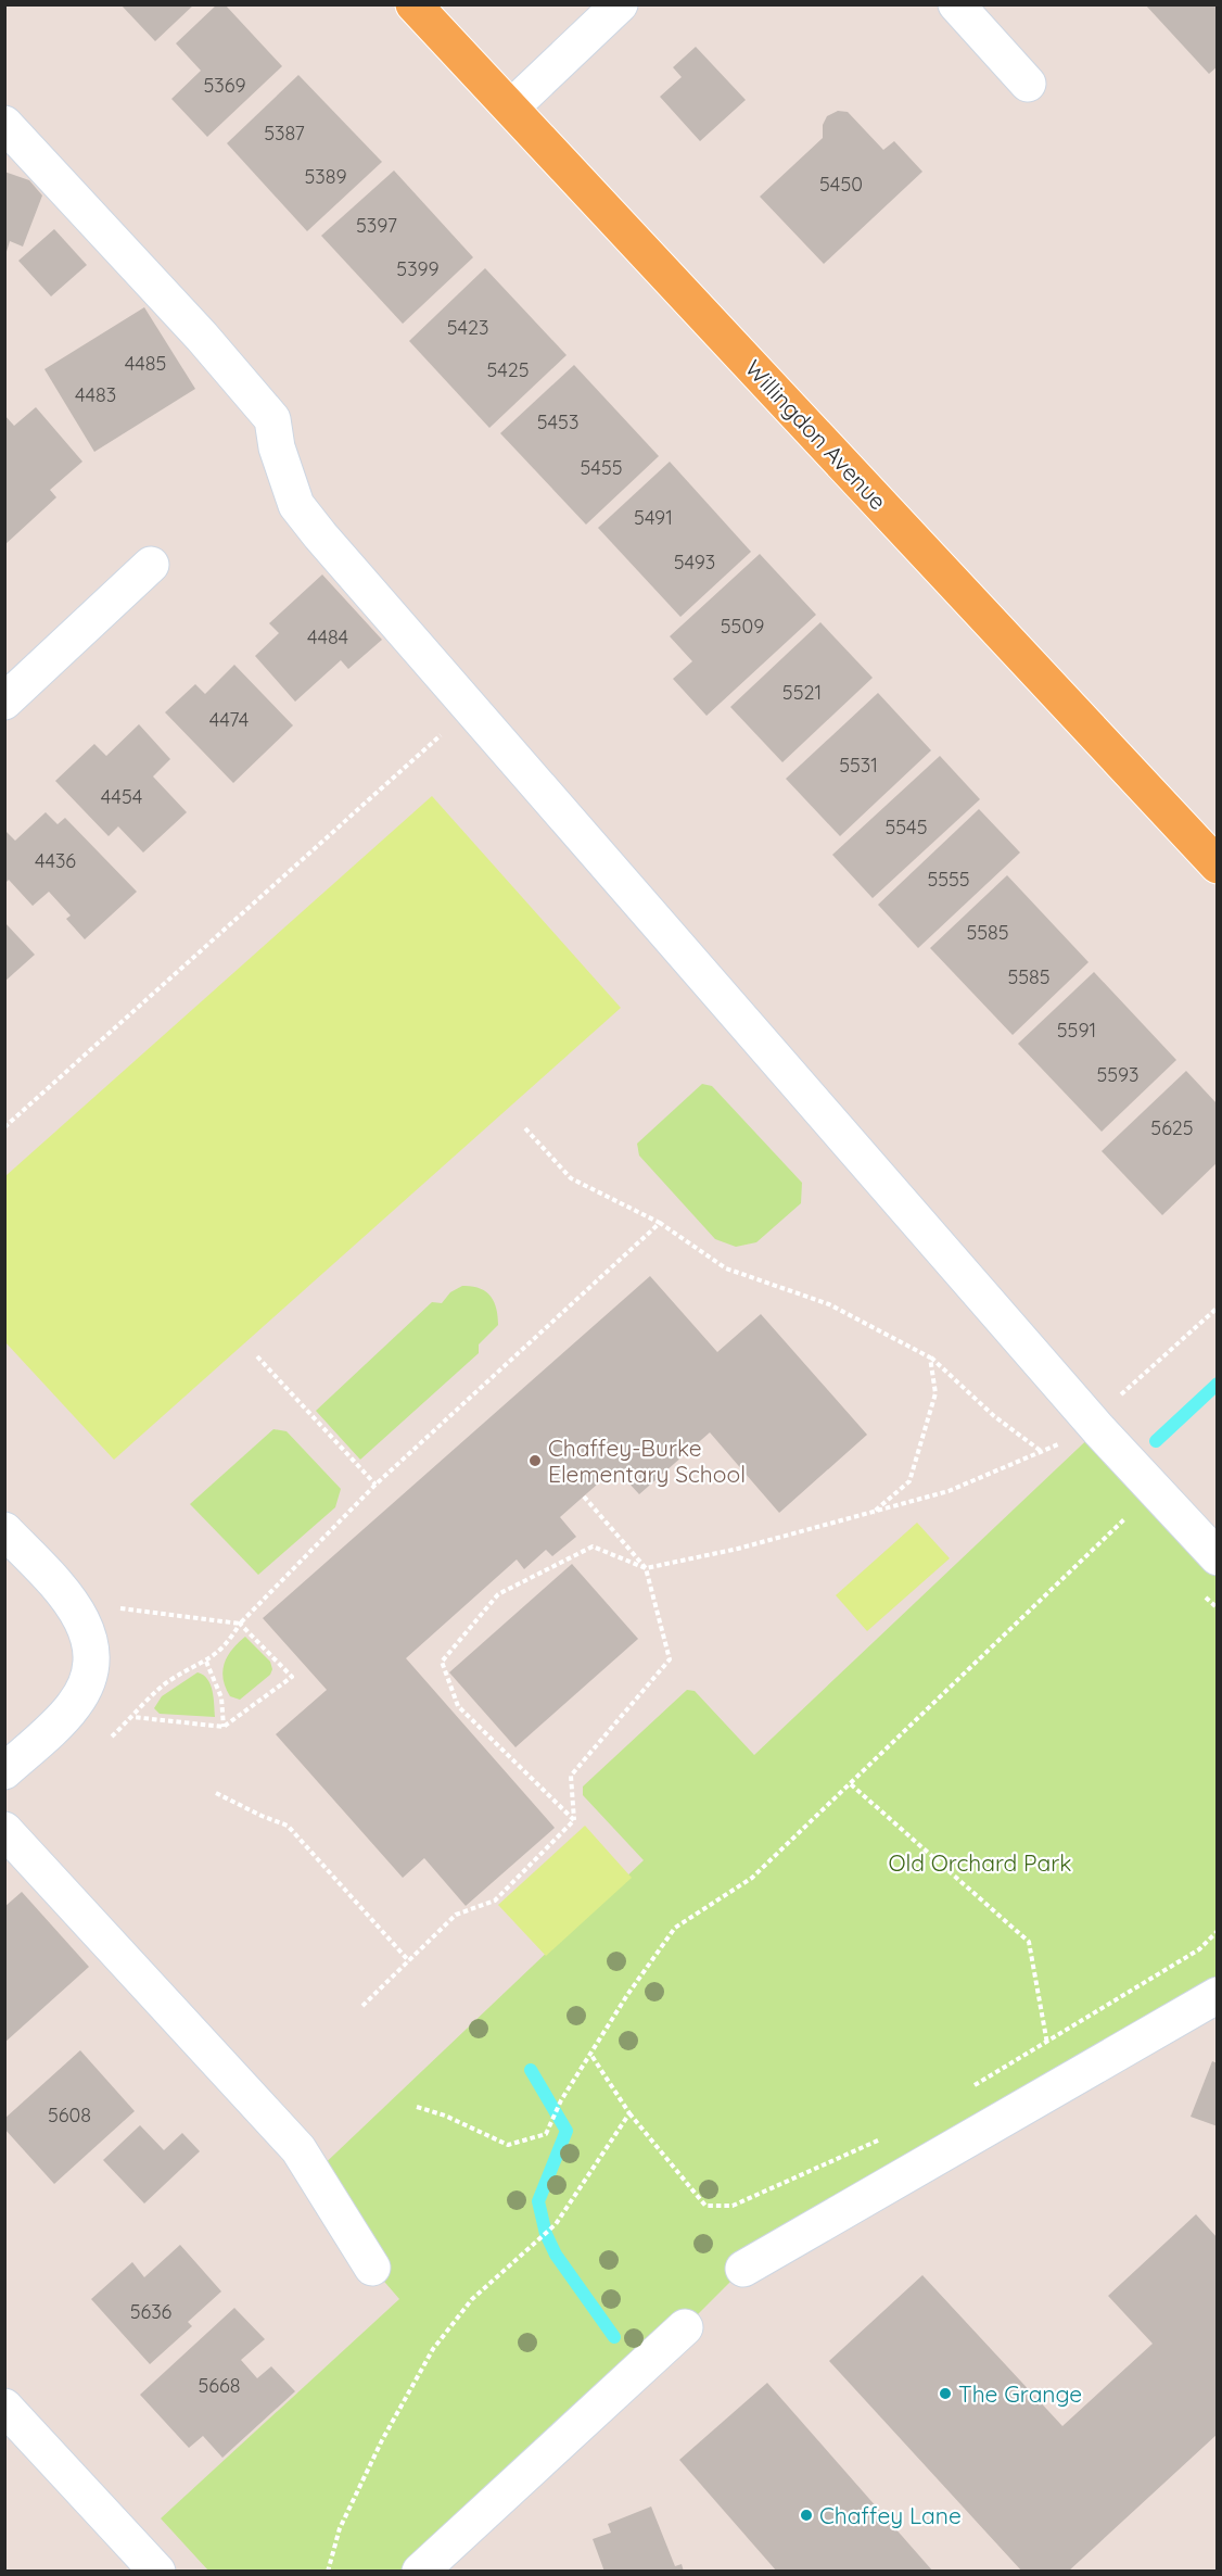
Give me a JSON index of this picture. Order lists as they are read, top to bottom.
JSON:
{
  "streets": {
    "main road": ["Willingdon Avenue"]
  },
  "parks": ["Old Orchard Park"],
  "places": ["Chaffey-Burke Elementary School", "The Grange", "Chaffey Lane"],
  "house_numbers": [
    "5369",
    "5387",
    "5389",
    "5450",
    "5397",
    "5399",
    "5423",
    "4485",
    "5425",
    "4483",
    "5453",
    "5455",
    "5491",
    "5493",
    "5509",
    "4484",
    "5521",
    "4474",
    "5531",
    "4454",
    "5545",
    "4436",
    "5555",
    "5585",
    "5585",
    "5591",
    "5593",
    "5625",
    "5608",
    "5636",
    "5668"
  ]
}
